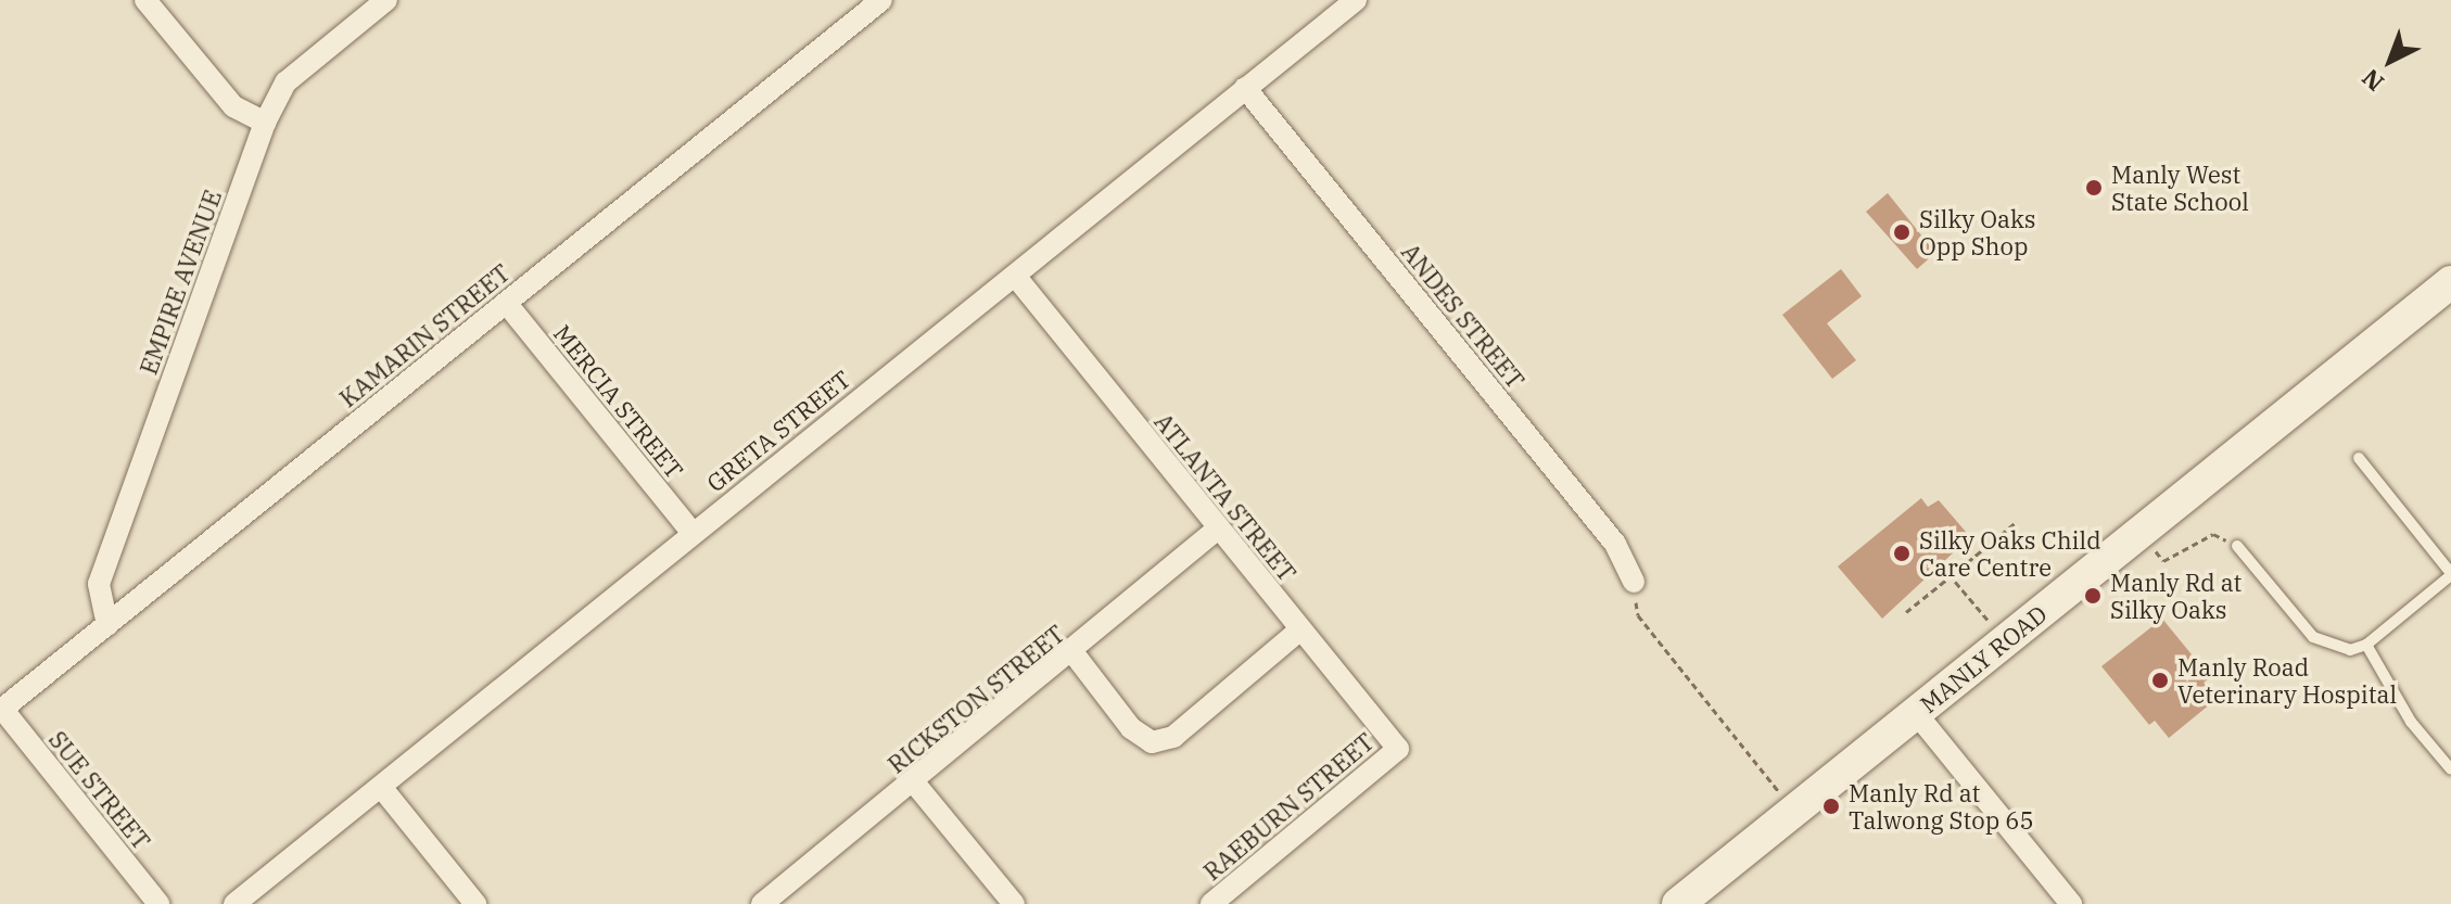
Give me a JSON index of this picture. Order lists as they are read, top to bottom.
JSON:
{
  "streets": {
    "main road": ["MANLY ROAD"],
    "street": [
      "EMPIRE AVENUE",
      "ANDES STREET",
      "KAMARIN STREET",
      "MERCIA STREET",
      "GRETA STREET",
      "ATLANTA STREET",
      "RICKSTON STREET",
      "SUE STREET",
      "RAEBURN STREET"
    ]
  },
  "crossings": [
    ["EMPIRE AVENUE", "KAMARIN STREET"],
    ["ANDES STREET", "GRETA STREET"],
    ["KAMARIN STREET", "MERCIA STREET"],
    ["KAMARIN STREET", "SUE STREET"],
    ["MERCIA STREET", "GRETA STREET"],
    ["GRETA STREET", "ATLANTA STREET"],
    ["ATLANTA STREET", "RICKSTON STREET"],
    ["ATLANTA STREET", "RAEBURN STREET"]
  ],
  "places": [
    "Manly West State School",
    "Silky Oaks Opp Shop",
    "Silky Oaks Child Care Centre",
    "Manly Rd at Silky Oaks",
    "Manly Road Veterinary Hospital",
    "Manly Rd at Talwong Stop 65"
  ],
  "north": "bottom left"
}
